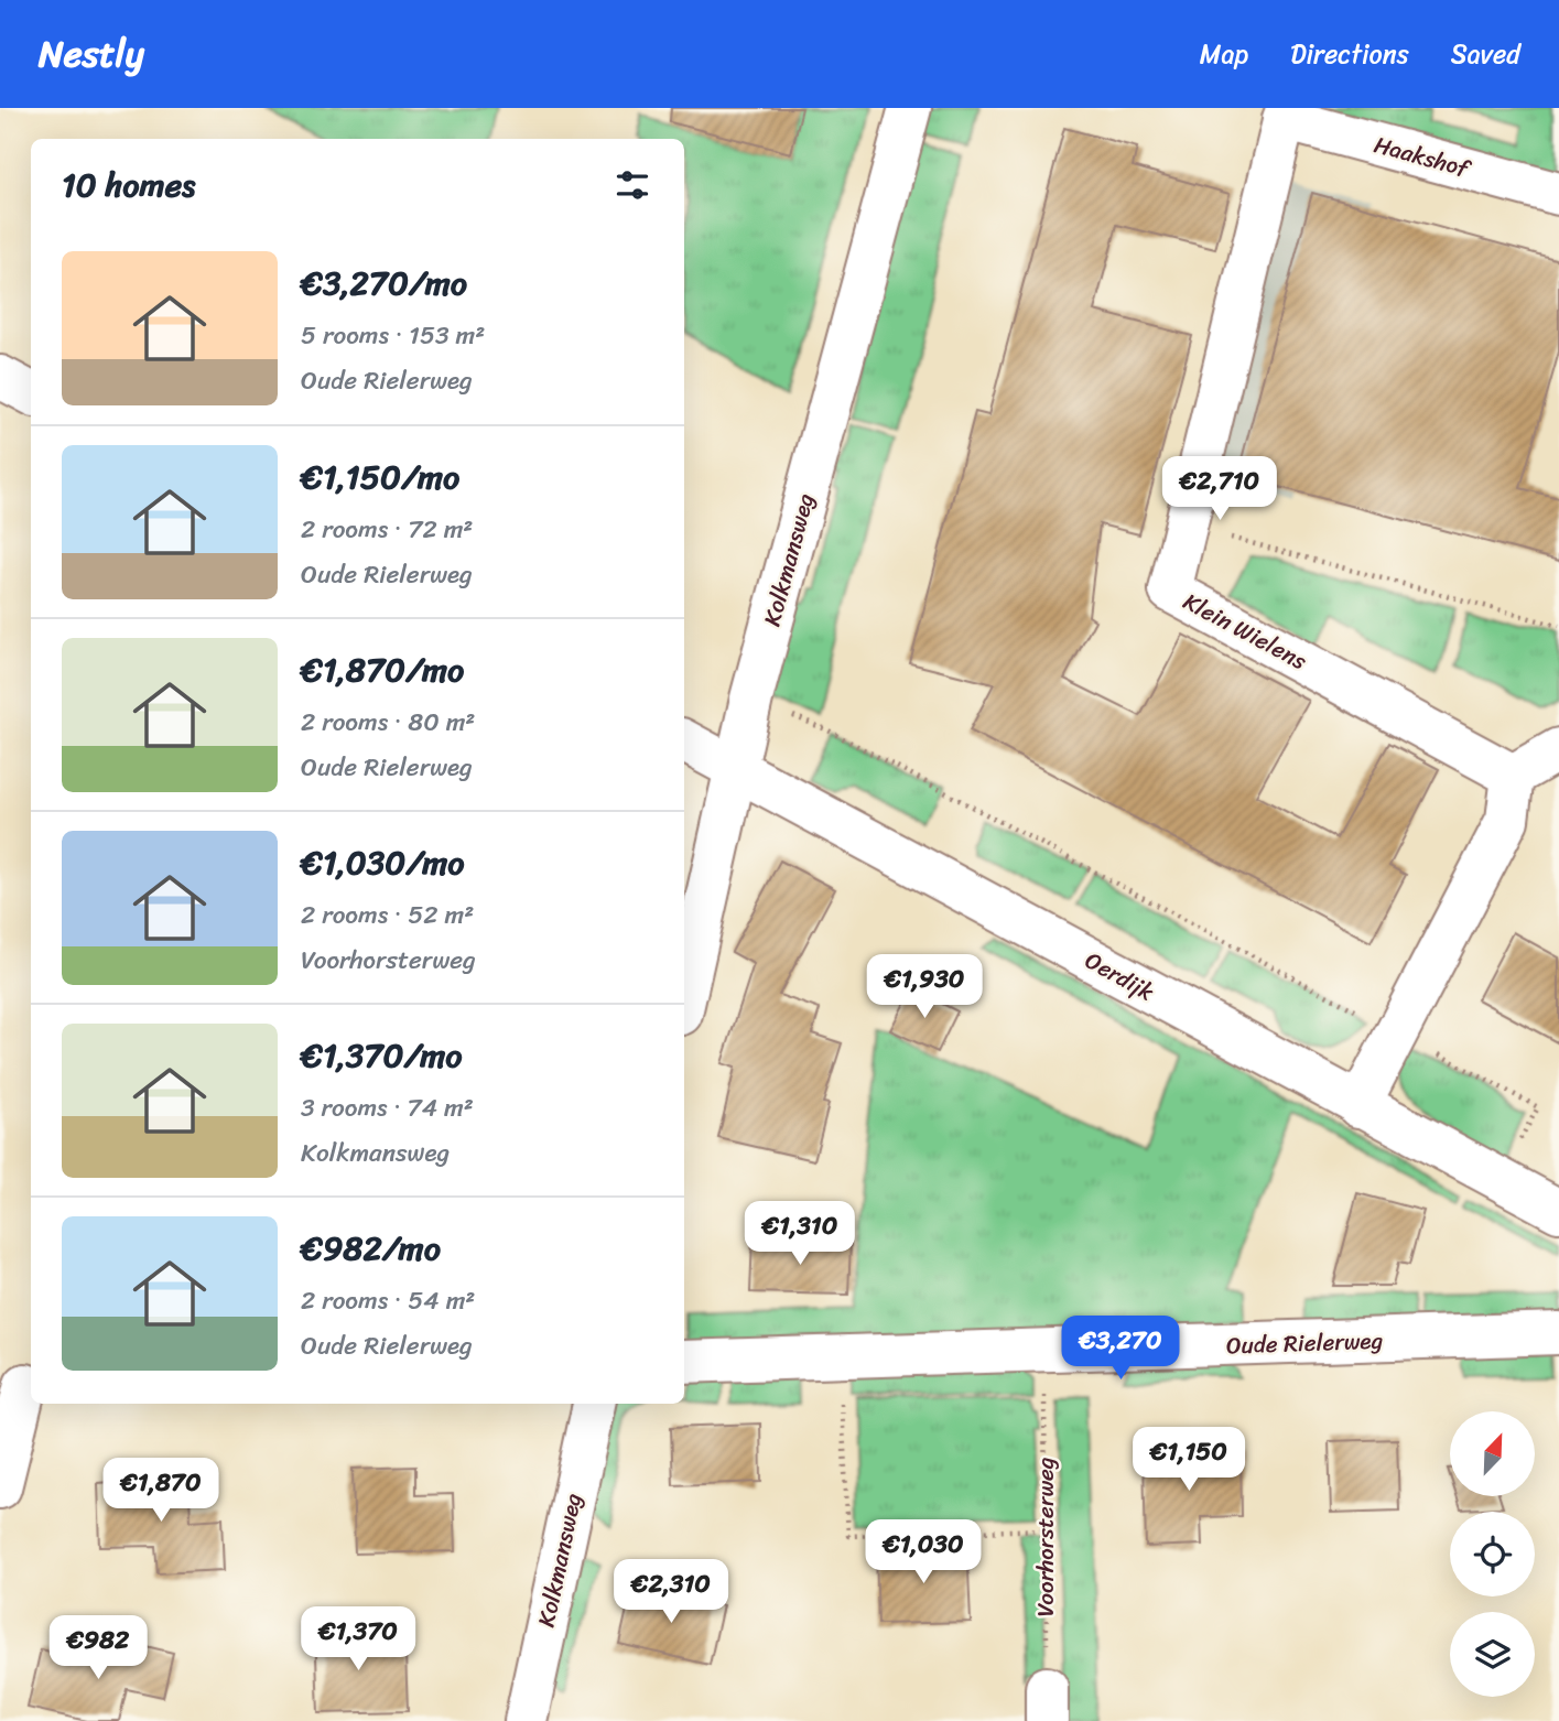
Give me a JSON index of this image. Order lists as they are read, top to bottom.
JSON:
{
  "streets": {
    "street": [
      "Haakshof",
      "Kolkmansweg",
      "Klein Wielens",
      "Oerdijk",
      "Oude Rielerweg"
    ],
    "path": ["Voorhorsterweg"]
  },
  "crossings": [
    ["Haakshof", "Klein Wielens"],
    ["Kolkmansweg", "Oerdijk"],
    ["Oude Rielerweg", "Voorhorsterweg"]
  ],
  "north": "top right",
  "page": {
    "header": "Nestly",
    "nav": ["Map", "Directions", "Saved"],
    "heading": "10 homes",
    "list": [
      {
        "name": "€3,270/mo",
        "note": "5 rooms · 153 m² · Oude Rielerweg"
      },
      {
        "name": "€1,150/mo",
        "note": "2 rooms · 72 m² · Oude Rielerweg"
      },
      {
        "name": "€1,870/mo",
        "note": "2 rooms · 80 m² · Oude Rielerweg"
      },
      {
        "name": "€1,030/mo",
        "note": "2 rooms · 52 m² · Voorhorsterweg"
      },
      {
        "name": "€1,370/mo",
        "note": "3 rooms · 74 m² · Kolkmansweg"
      },
      {
        "name": "€982/mo",
        "note": "2 rooms · 54 m² · Oude Rielerweg"
      }
    ],
    "price": [
      "€2,710",
      "€1,930",
      "€1,310",
      "€3,270",
      "€1,150",
      "€1,870",
      "€1,030",
      "€2,310",
      "€1,370",
      "€982"
    ]
  }
}
